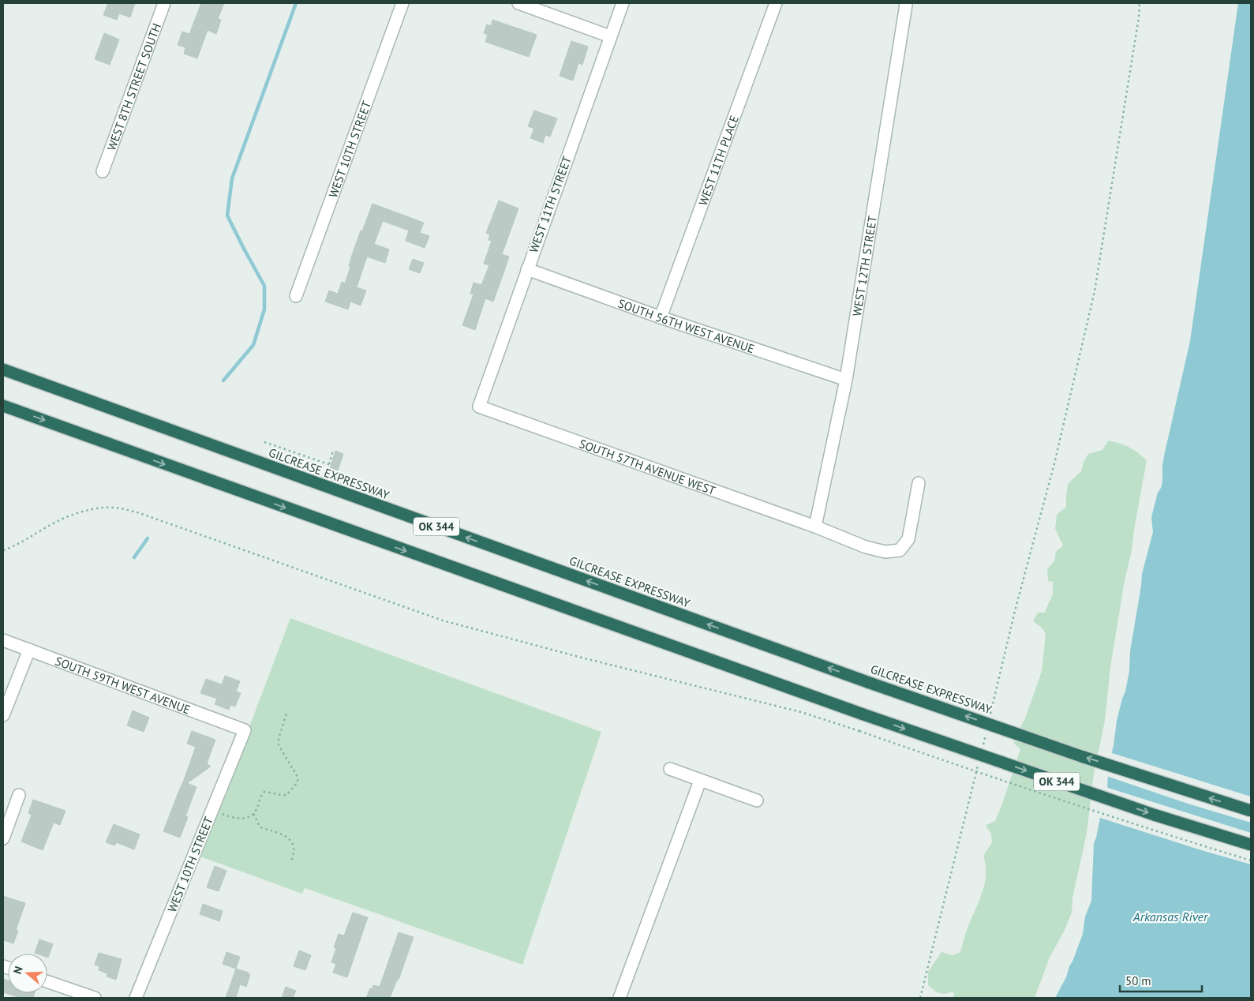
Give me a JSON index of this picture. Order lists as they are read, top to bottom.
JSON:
{
  "streets": {
    "highway": ["GILCREASE EXPRESSWAY", "OK 344"],
    "street": [
      "WEST 8TH STREET SOUTH",
      "WEST 10TH STREET",
      "WEST 11TH PLACE",
      "WEST 11TH STREET",
      "WEST 12TH STREET",
      "SOUTH 56TH WEST AVENUE",
      "SOUTH 57TH AVENUE WEST",
      "SOUTH 59TH WEST AVENUE"
    ]
  },
  "crossings": [
    ["WEST 10TH STREET", "SOUTH 59TH WEST AVENUE"],
    ["WEST 11TH PLACE", "SOUTH 56TH WEST AVENUE"],
    ["WEST 11TH STREET", "SOUTH 56TH WEST AVENUE"],
    ["WEST 11TH STREET", "SOUTH 57TH AVENUE WEST"],
    ["WEST 12TH STREET", "SOUTH 56TH WEST AVENUE"],
    ["WEST 12TH STREET", "SOUTH 57TH AVENUE WEST"]
  ],
  "water": ["Arkansas River"],
  "scale_bar": "50 m",
  "north": "left"
}
